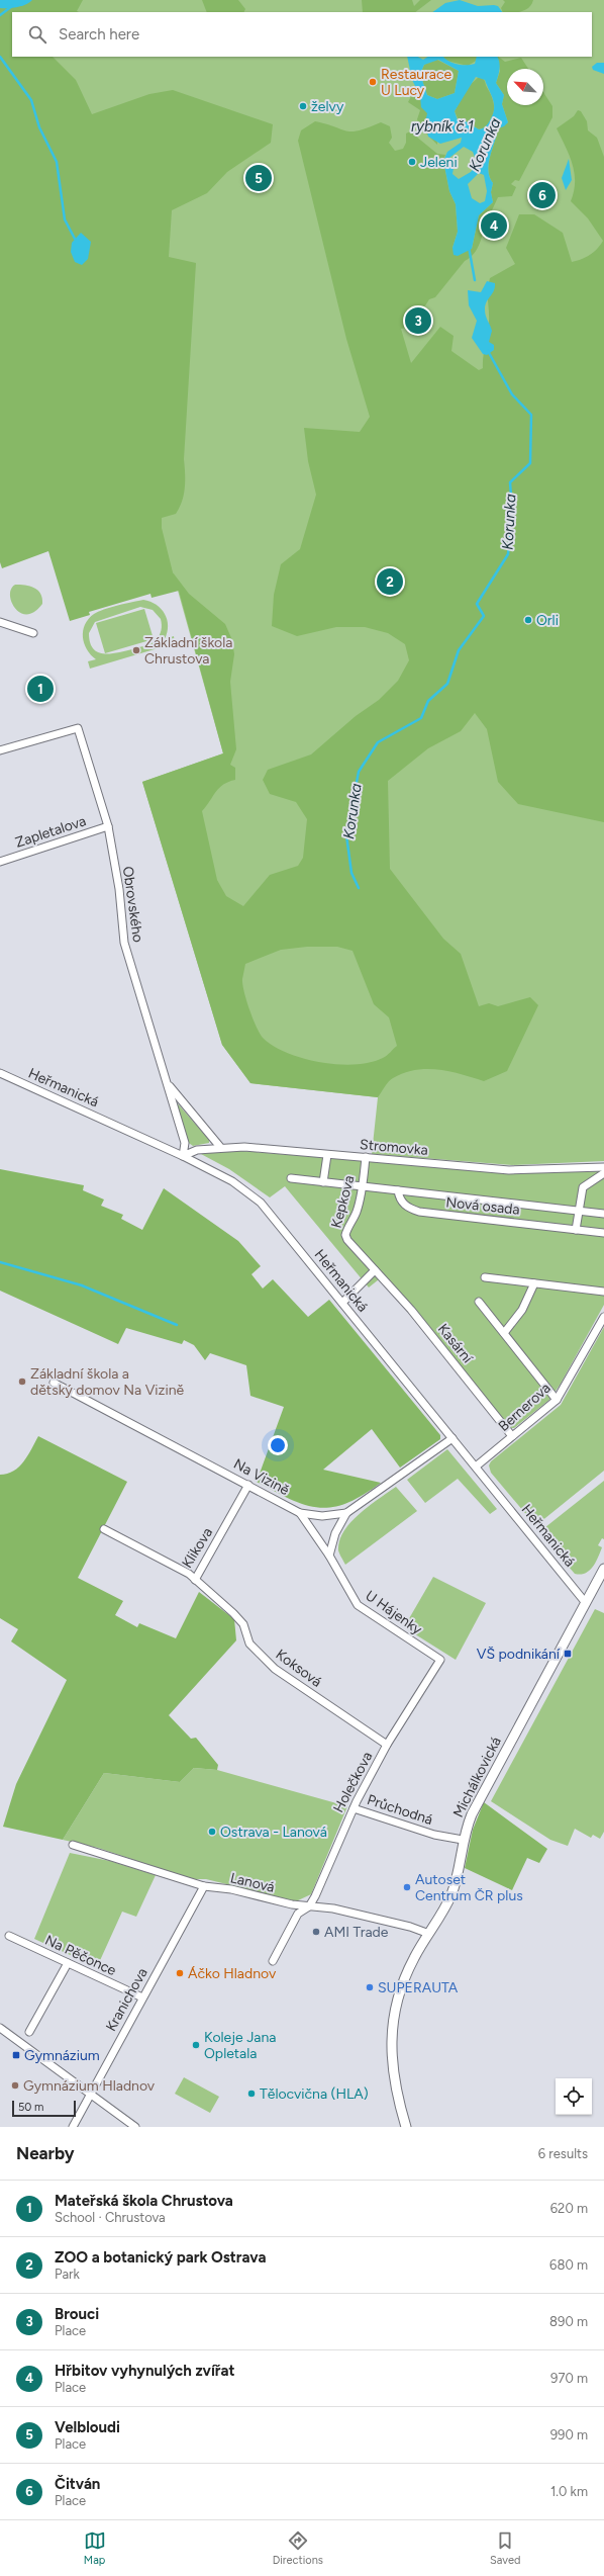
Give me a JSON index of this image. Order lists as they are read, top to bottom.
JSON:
{
  "streets": {
    "street": [
      "Zapletalova",
      "Obrovského",
      "Heřmanická",
      "Stromovka",
      "Kepkova",
      "Nová osada",
      "Kasární",
      "Bernerova",
      "Na Vizině",
      "Klikova",
      "U Hájenky",
      "Koksová",
      "Michálkovická",
      "Holečkova",
      "Průchodná",
      "Lanová",
      "Na Pěčonce",
      "Kranichova"
    ]
  },
  "crossings": [
    ["Zapletalova", "Obrovského"],
    ["Obrovského", "Heřmanická"],
    ["Obrovského", "Stromovka"],
    ["Heřmanická", "Stromovka"],
    ["Heřmanická", "Bernerova"],
    ["Heřmanická", "Na Vizině"],
    ["Heřmanická", "Michálkovická"],
    ["Stromovka", "Kepkova"],
    ["Kepkova", "Nová osada"],
    ["Kepkova", "Kasární"],
    ["Kasární", "Bernerova"],
    ["Na Vizině", "Klikova"],
    ["Na Vizině", "U Hájenky"],
    ["Klikova", "Koksová"],
    ["U Hájenky", "Holečkova"],
    ["Koksová", "Holečkova"],
    ["Michálkovická", "Průchodná"],
    ["Michálkovická", "Lanová"],
    ["Holečkova", "Průchodná"],
    ["Holečkova", "Lanová"],
    ["Lanová", "Kranichova"],
    ["Na Pěčonce", "Kranichova"]
  ],
  "water": ["rybník č.1", "Korunka"],
  "places": {
    "other": [
      "Restaurace U Lucy",
      "želvy",
      "Jeleni",
      "Orli",
      "Základní škola Chrustova",
      "Základní škola a dětský domov Na Vizině",
      "Ostrava - Lanová",
      "Autoset Centrum ČR plus",
      "AMI Trade",
      "Áčko Hladnov",
      "SUPERAUTA",
      "Koleje Jana Opletala",
      "Gymnázium Hladnov",
      "Tělocvična (HLA)"
    ],
    "transit": ["VŠ podnikání", "Gymnázium"]
  },
  "scale_bar": "50 m",
  "north": "top left",
  "page": {
    "search": "Search here",
    "pins": [
      "5",
      "6",
      "4",
      "3",
      "2",
      "1"
    ],
    "scale": "50 m",
    "heading": ["Nearby", "6 results"],
    "list": [
      {
        "mark": "1",
        "name": "Mateřská škola Chrustova",
        "note": "School · Chrustova",
        "value": "620 m"
      },
      {
        "mark": "2",
        "name": "ZOO a botanický park Ostrava",
        "note": "Park",
        "value": "680 m"
      },
      {
        "mark": "3",
        "name": "Brouci",
        "note": "Place",
        "value": "890 m"
      },
      {
        "mark": "4",
        "name": "Hřbitov vyhynulých zvířat",
        "note": "Place",
        "value": "970 m"
      },
      {
        "mark": "5",
        "name": "Velbloudi",
        "note": "Place",
        "value": "990 m"
      },
      {
        "mark": "6",
        "name": "Čitván",
        "note": "Place",
        "value": "1.0 km"
      }
    ],
    "nav": ["Map", "Directions", "Saved"]
  }
}
